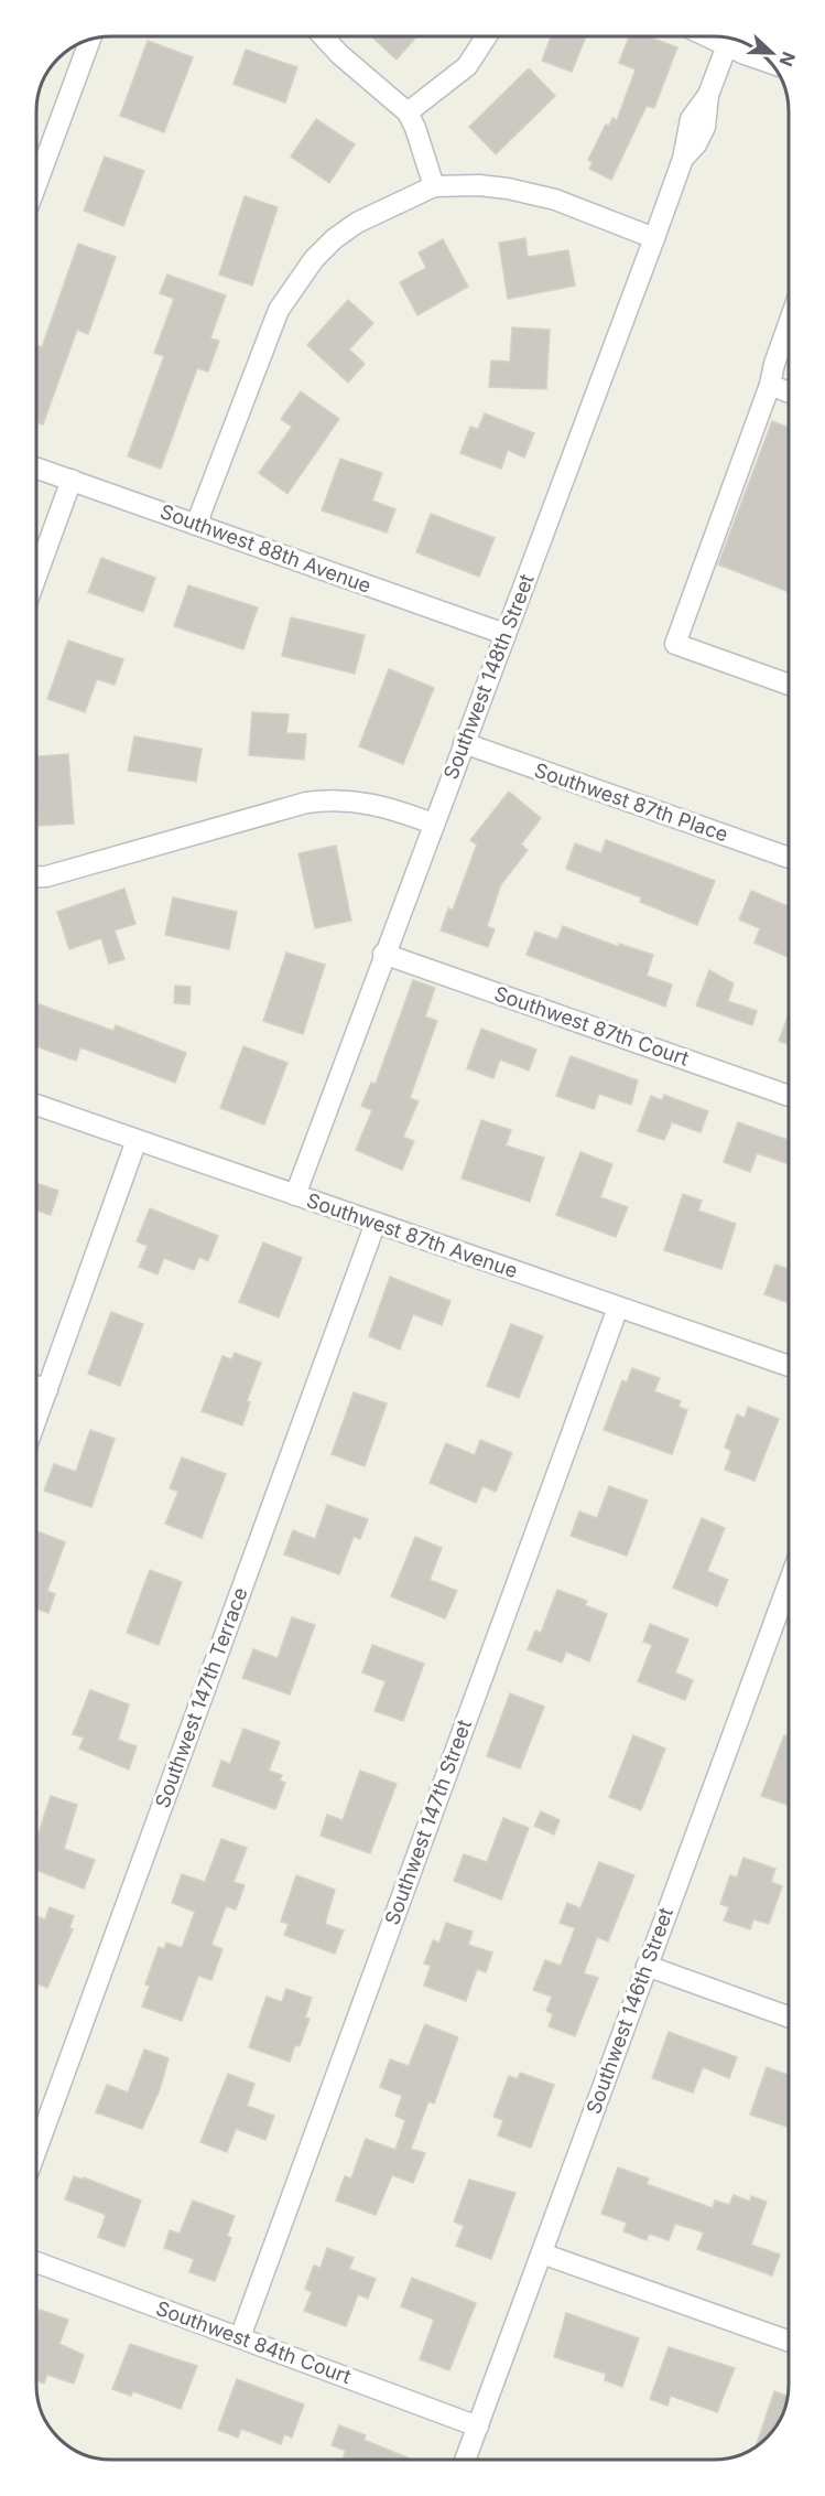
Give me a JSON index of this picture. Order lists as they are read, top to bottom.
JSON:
{
  "streets": {
    "street": [
      "Southwest 88th Avenue",
      "Southwest 148th Street",
      "Southwest 87th Place",
      "Southwest 87th Court",
      "Southwest 87th Avenue",
      "Southwest 147th Terrace",
      "Southwest 147th Street",
      "Southwest 146th Street",
      "Southwest 84th Court"
    ]
  },
  "crossings": [
    ["Southwest 88th Avenue", "Southwest 148th Street"],
    ["Southwest 148th Street", "Southwest 87th Place"],
    ["Southwest 148th Street", "Southwest 87th Court"],
    ["Southwest 148th Street", "Southwest 87th Avenue"],
    ["Southwest 87th Avenue", "Southwest 147th Terrace"],
    ["Southwest 87th Avenue", "Southwest 147th Street"],
    ["Southwest 147th Street", "Southwest 84th Court"],
    ["Southwest 146th Street", "Southwest 84th Court"]
  ],
  "north": "right"
}
